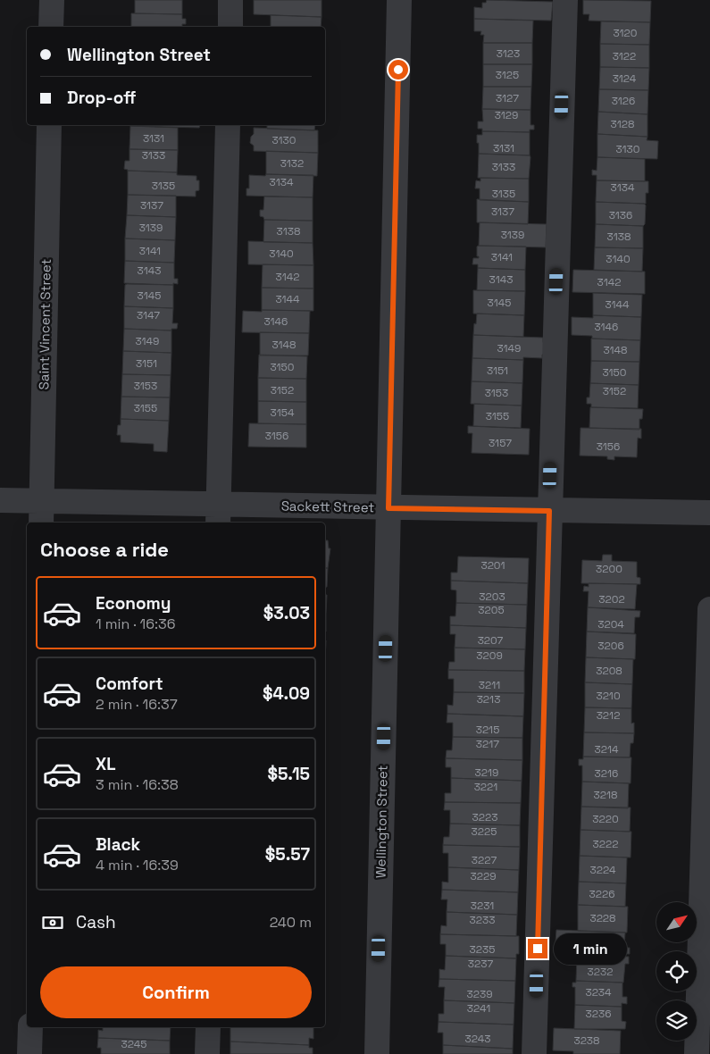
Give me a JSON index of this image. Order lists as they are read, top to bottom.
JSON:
{
  "streets": {
    "street": ["Saint Vincent Street", "Sackett Street", "Wellington Street"]
  },
  "crossings": [
    ["Saint Vincent Street", "Sackett Street"],
    ["Sackett Street", "Wellington Street"]
  ],
  "house_numbers": [
    "3120",
    "3123",
    "3122",
    "3125",
    "3124",
    "3127",
    "3126",
    "3129",
    "3128",
    "3131",
    "3130",
    "3131",
    "3130",
    "3133",
    "3132",
    "3133",
    "3134",
    "3135",
    "3134",
    "3135",
    "3137",
    "3137",
    "3136",
    "3139",
    "3138",
    "3139",
    "3138",
    "3141",
    "3140",
    "3141",
    "3140",
    "3143",
    "3142",
    "3143",
    "3142",
    "3145",
    "3144",
    "3145",
    "3144",
    "3147",
    "3146",
    "3146",
    "3149",
    "3148",
    "3149",
    "3148",
    "3151",
    "3150",
    "3151",
    "3150",
    "3153",
    "3152",
    "3152",
    "3153",
    "3155",
    "3154",
    "3155",
    "3156",
    "3157",
    "3156",
    "3201",
    "3200",
    "3203",
    "3202",
    "3205",
    "3204",
    "3207",
    "3206",
    "3209",
    "3208",
    "3211",
    "3210",
    "3213",
    "3212",
    "3215",
    "3217",
    "3214",
    "3219",
    "3216",
    "3221",
    "3218",
    "3223",
    "3220",
    "3225",
    "3222",
    "3227",
    "3224",
    "3229",
    "3226",
    "3231",
    "3228",
    "3233",
    "3235",
    "3237",
    "3232",
    "3234",
    "3239",
    "3241",
    "3236",
    "3243",
    "3238",
    "3245"
  ],
  "north": "top right",
  "page": {
    "banner": ["Wellington Street", "Drop-off"],
    "heading": "Choose a ride",
    "list": [
      {
        "name": "Economy",
        "note": "1 min · 16:36",
        "value": "$3.03"
      },
      {
        "name": "Comfort",
        "note": "2 min · 16:37",
        "value": "$4.09"
      },
      {
        "name": "XL",
        "note": "3 min · 16:38",
        "value": "$5.15"
      },
      {
        "name": "Black",
        "note": "4 min · 16:39",
        "value": "$5.57"
      }
    ],
    "pay": ["Cash", "240 m"],
    "bubble": "1 min",
    "buttons": "Confirm"
  }
}
